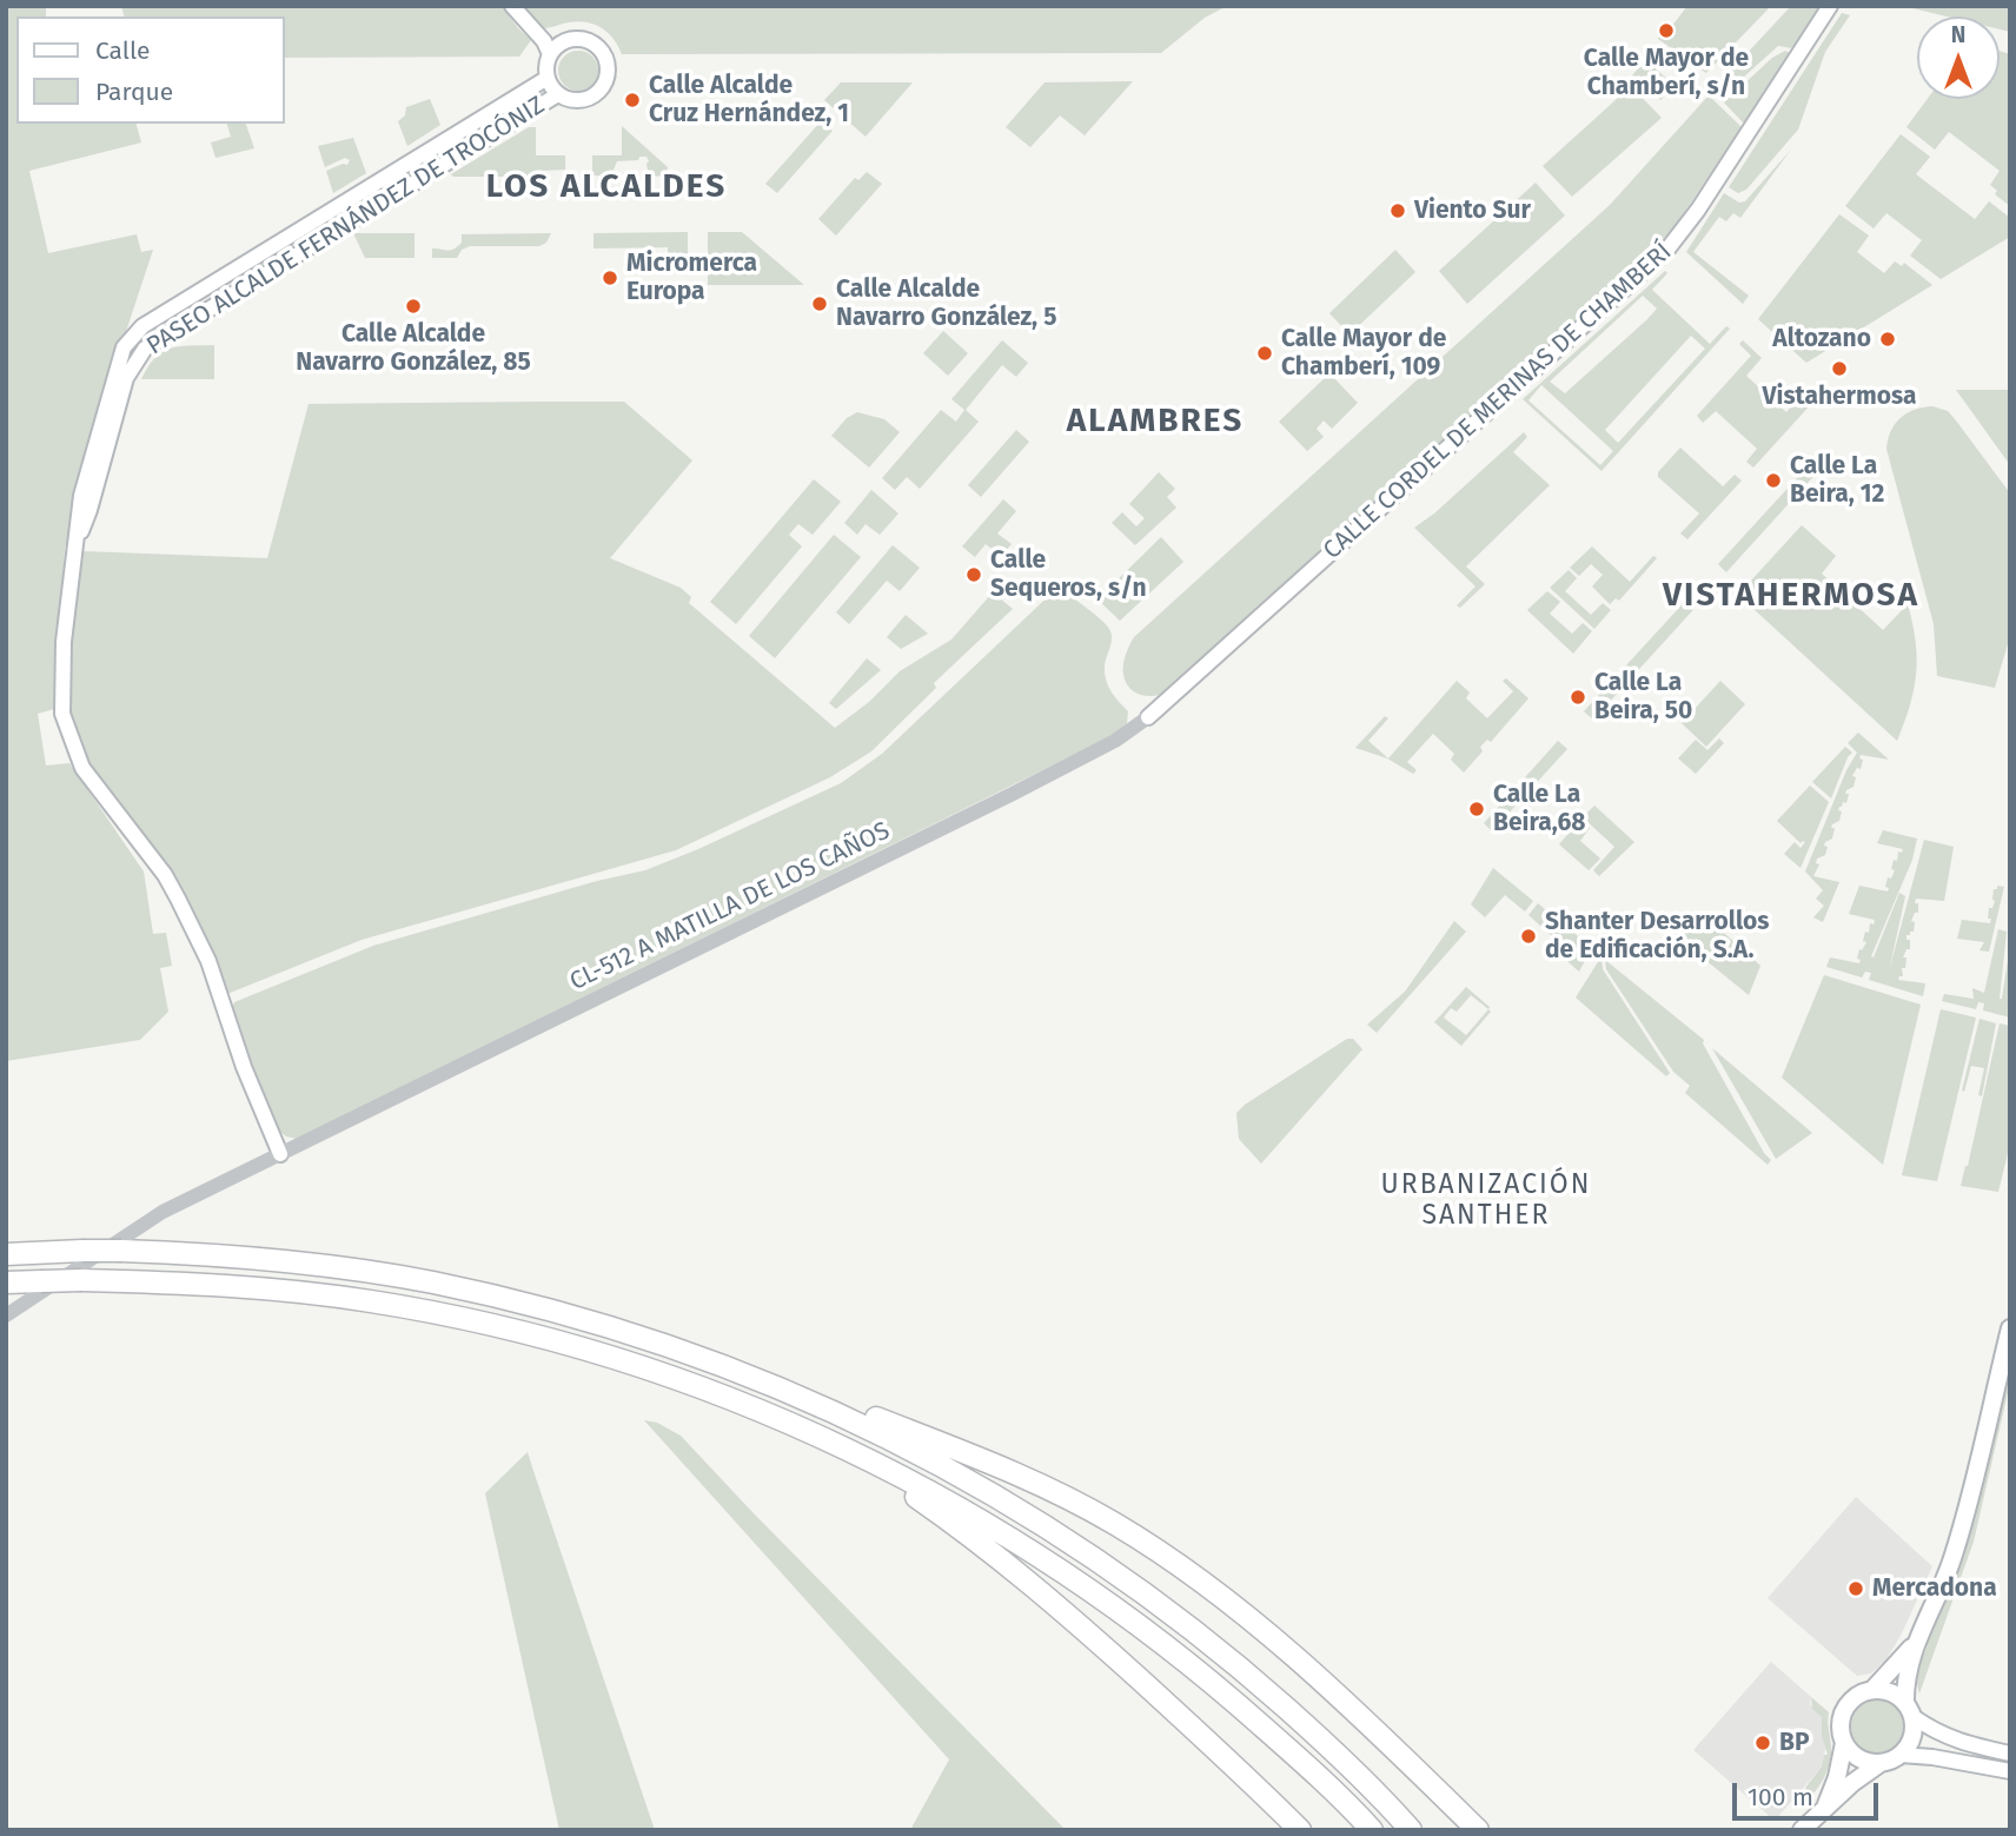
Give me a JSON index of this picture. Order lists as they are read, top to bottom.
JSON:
{
  "streets": {
    "main road": ["PASEO ALCALDE FERNÁNDEZ DE TROCÓNIZ", "CALLE CORDEL DE MERINAS DE CHAMBERÍ"],
    "street": ["CL-512 A MATILLA DE LOS CAÑOS"]
  },
  "crossings": [
    ["PASEO ALCALDE FERNÁNDEZ DE TROCÓNIZ", "CL-512 A MATILLA DE LOS CAÑOS"],
    ["CALLE CORDEL DE MERINAS DE CHAMBERÍ", "CL-512 A MATILLA DE LOS CAÑOS"]
  ],
  "districts": [
    "LOS ALCALDES",
    "ALAMBRES",
    "VISTAHERMOSA",
    "URBANIZACIÓN SANTHER"
  ],
  "places": [
    "Calle Mayor de Chamberí, s/n",
    "Calle Alcalde Cruz Hernández, 1",
    "Viento Sur",
    "Micromerca Europa",
    "Calle Alcalde Navarro González, 5",
    "Calle Alcalde Navarro González, 85",
    "Altozano",
    "Calle Mayor de Chamberí, 109",
    "Vistahermosa",
    "Calle La Beira, 12",
    "Calle Sequeros, s/n",
    "Calle La Beira, 50",
    "Calle La Beira,68",
    "Shanter Desarrollos de Edificación, S.A.",
    "Mercadona",
    "BP"
  ],
  "legend": ["Calle", "Parque"],
  "scale_bar": "100 m",
  "north": "top"
}
